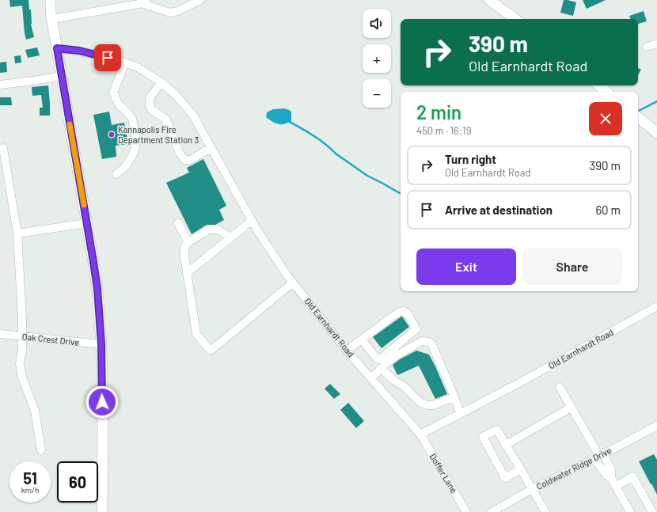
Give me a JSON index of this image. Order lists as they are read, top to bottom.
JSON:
{
  "streets": {
    "street": [
      "Old Earnhardt Road",
      "Oak Crest Drive",
      "Coldwater Ridge Drive",
      "Doffer Lane"
    ]
  },
  "crossings": [
    ["Old Earnhardt Road", "Doffer Lane"]
  ],
  "places": ["Kannapolis Fire Department Station 3"],
  "page": {
    "map_buttons": ["+", "−"],
    "turn": ["390 m", "Old Earnhardt Road"],
    "heading": ["2 min", "450 m · 16:19"],
    "list": [
      {
        "name": "Turn right",
        "note": "Old Earnhardt Road",
        "value": "390 m"
      },
      {
        "name": "Arrive at destination",
        "value": "60 m"
      }
    ],
    "buttons": ["Exit", "Share"],
    "speed": "51 km/h",
    "limit": "60"
  }
}
